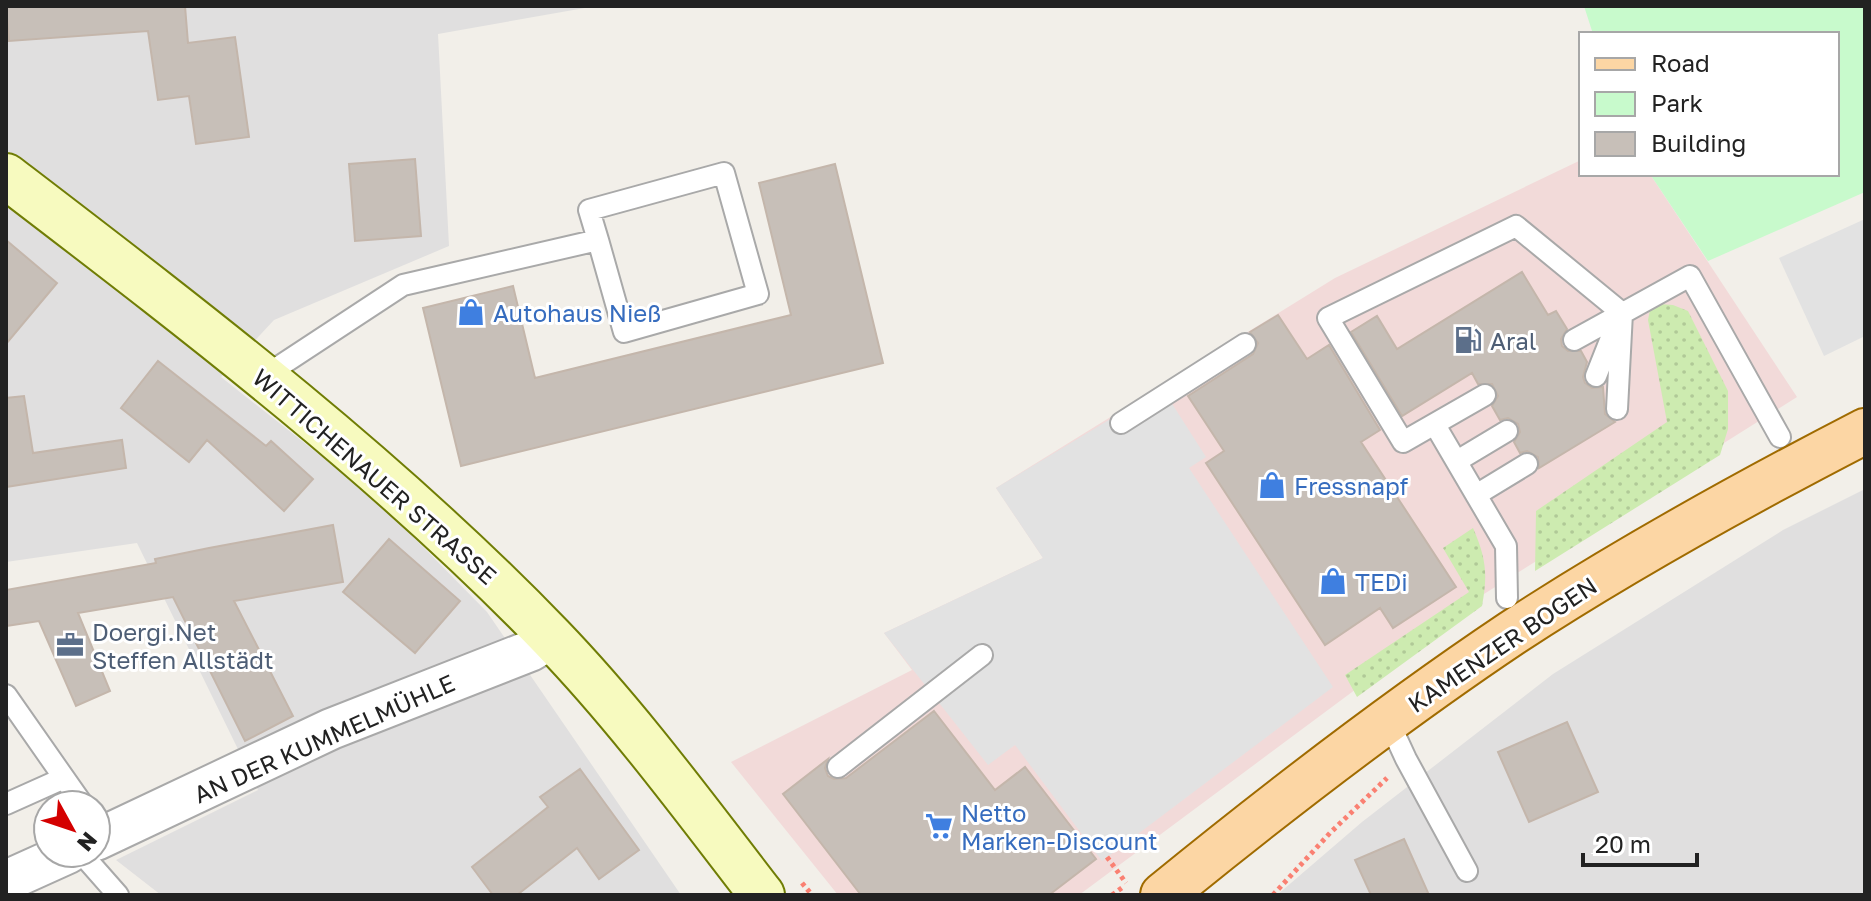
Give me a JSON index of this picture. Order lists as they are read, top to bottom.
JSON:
{
  "streets": {
    "main road": ["WITTICHENAUER STRASSE", "KAMENZER BOGEN"],
    "street": ["AN DER KUMMELMÜHLE"]
  },
  "crossings": [
    ["WITTICHENAUER STRASSE", "AN DER KUMMELMÜHLE"]
  ],
  "places": {
    "shop": ["Autohaus Nieß", "Fressnapf", "TEDi"],
    "fuel station": ["Aral"],
    "office": ["Doergi.Net Steffen Allstädt"],
    "supermarket": ["Netto Marken-Discount"]
  },
  "legend": ["Road", "Park", "Building"],
  "scale_bar": "20 m",
  "north": "bottom right"
}
